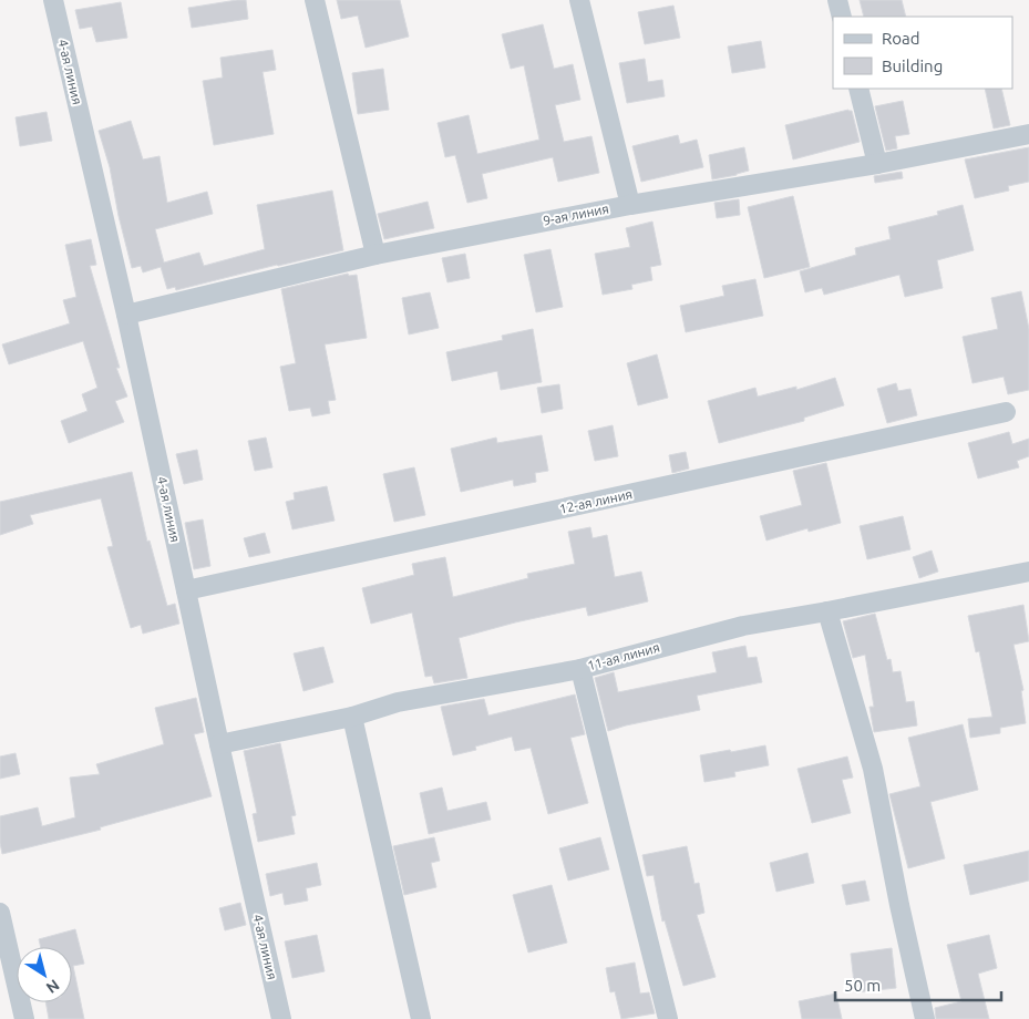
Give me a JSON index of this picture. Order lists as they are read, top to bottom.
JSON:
{
  "streets": {
    "street": [
      "4-ая линия",
      "9-ая линия",
      "12-ая линия",
      "11-ая линия"
    ]
  },
  "crossings": [
    ["4-ая линия", "9-ая линия"],
    ["4-ая линия", "12-ая линия"],
    ["4-ая линия", "11-ая линия"]
  ],
  "legend": ["Road", "Building"],
  "scale_bar": "50 m",
  "north": "bottom right"
}
